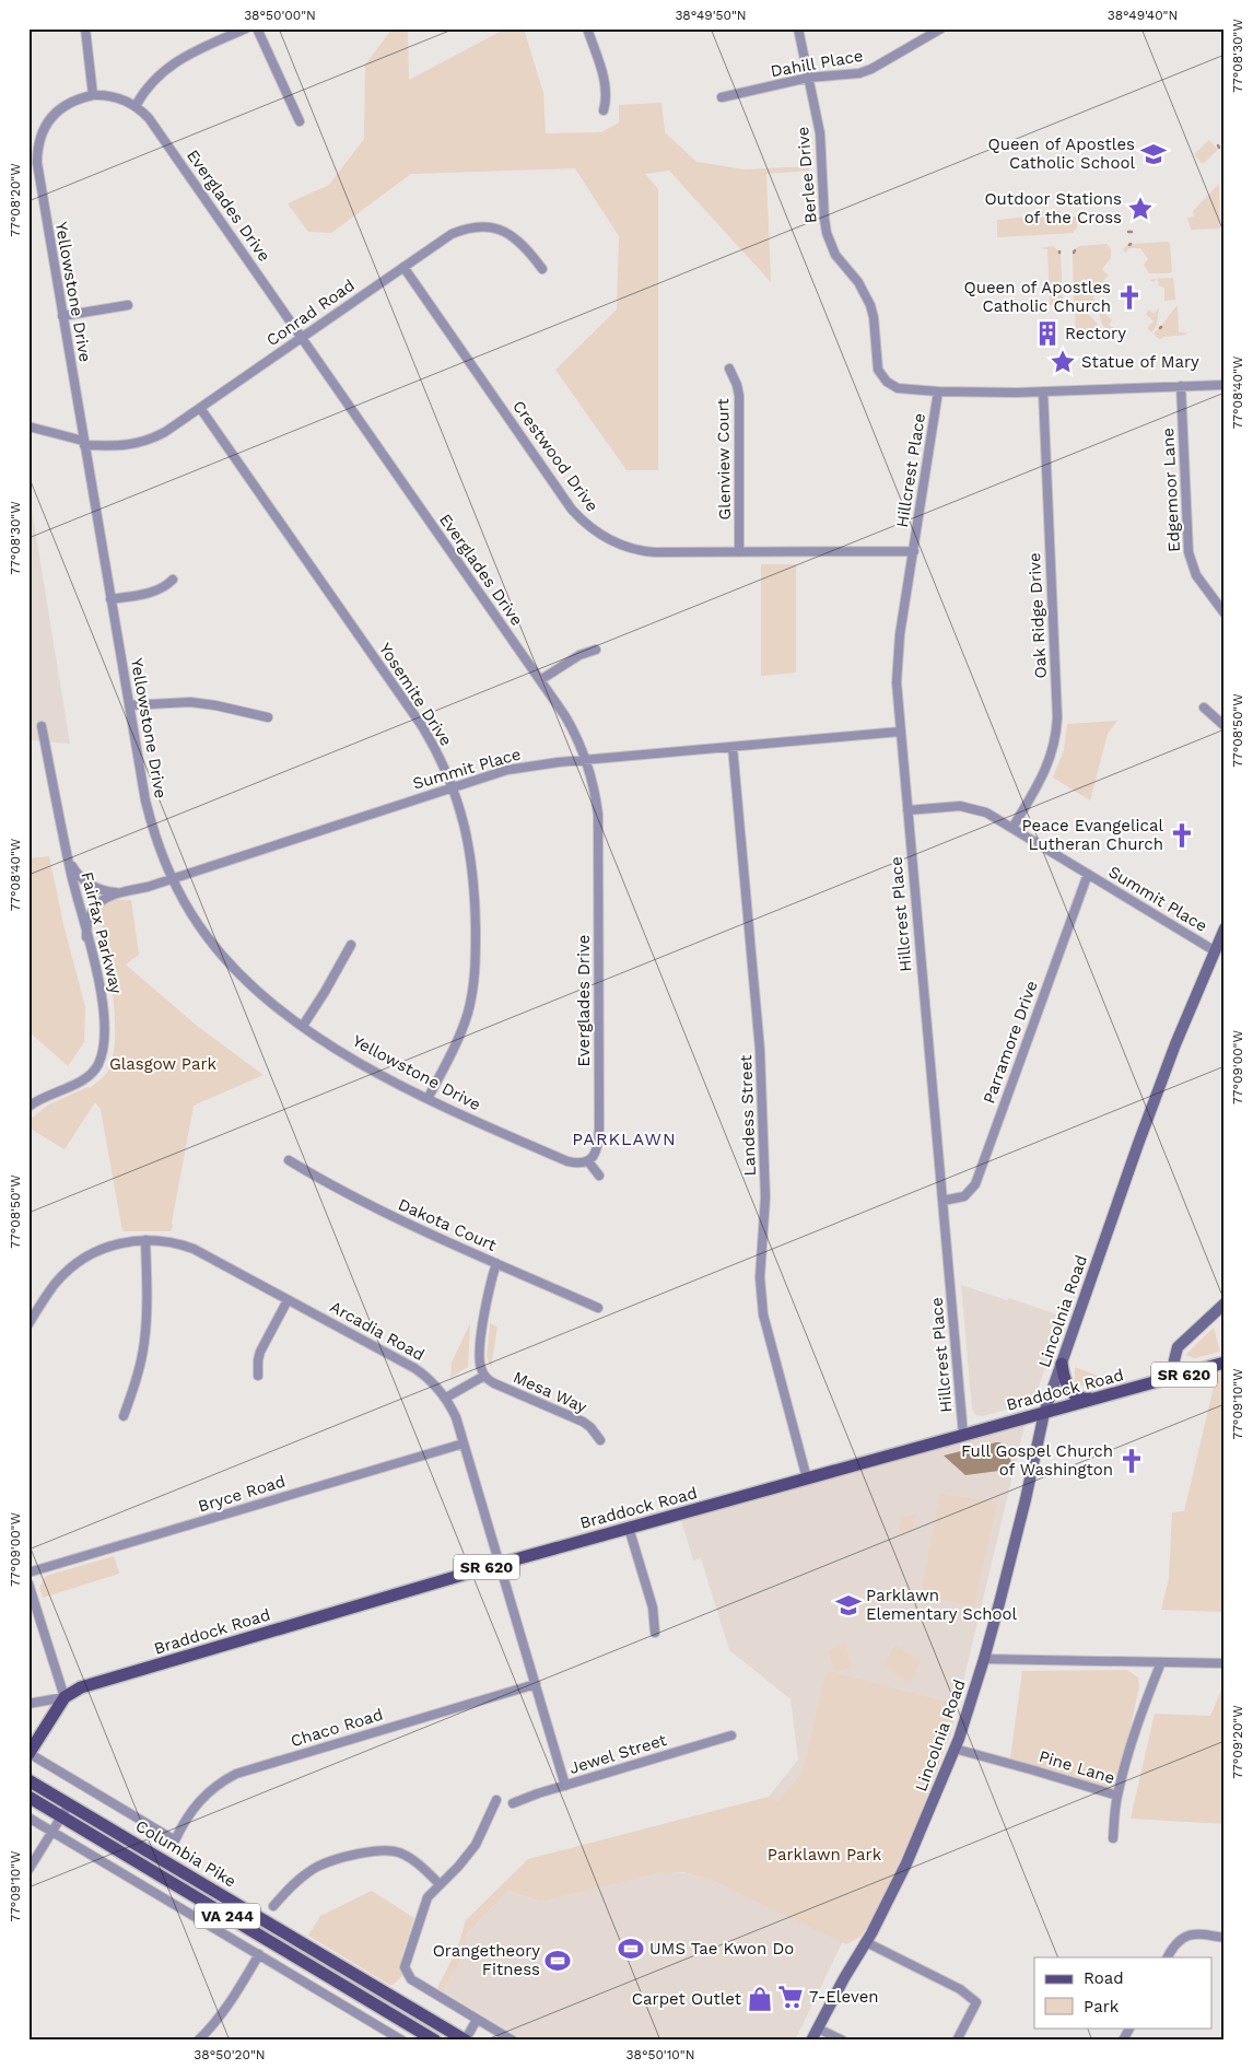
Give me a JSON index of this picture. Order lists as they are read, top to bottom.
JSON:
{
  "streets": {
    "main road": [
      "Lincolnia Road",
      "SR 620",
      "Braddock Road",
      "Columbia Pike",
      "VA 244"
    ],
    "street": [
      "Dahill Place",
      "Berlee Drive",
      "Everglades Drive",
      "Yellowstone Drive",
      "Conrad Road",
      "Crestwood Drive",
      "Glenview Court",
      "Hillcrest Place",
      "Edgemoor Lane",
      "Oak Ridge Drive",
      "Yosemite Drive",
      "Summit Place",
      "Fairfax Parkway",
      "Parramore Drive",
      "Landess Street",
      "Dakota Court",
      "Arcadia Road",
      "Mesa Way",
      "Bryce Road",
      "Chaco Road",
      "Jewel Street",
      "Pine Lane"
    ]
  },
  "crossings": [
    ["Dahill Place", "Berlee Drive"],
    ["Berlee Drive", "Hillcrest Place"],
    ["Berlee Drive", "Edgemoor Lane"],
    ["Berlee Drive", "Oak Ridge Drive"],
    ["Everglades Drive", "Yellowstone Drive"],
    ["Everglades Drive", "Conrad Road"],
    ["Everglades Drive", "Summit Place"],
    ["Yellowstone Drive", "Conrad Road"],
    ["Yellowstone Drive", "Yosemite Drive"],
    ["Yellowstone Drive", "Summit Place"],
    ["Conrad Road", "Crestwood Drive"],
    ["Conrad Road", "Yosemite Drive"],
    ["Crestwood Drive", "Glenview Court"],
    ["Crestwood Drive", "Hillcrest Place"],
    ["Hillcrest Place", "Summit Place"],
    ["Hillcrest Place", "Parramore Drive"],
    ["Hillcrest Place", "Braddock Road"],
    ["Oak Ridge Drive", "Summit Place"],
    ["Yosemite Drive", "Summit Place"],
    ["Summit Place", "Fairfax Parkway"],
    ["Summit Place", "Parramore Drive"],
    ["Summit Place", "Landess Street"],
    ["Summit Place", "Lincolnia Road"],
    ["Landess Street", "Braddock Road"],
    ["Lincolnia Road", "Braddock Road"],
    ["Lincolnia Road", "Pine Lane"],
    ["Arcadia Road", "Braddock Road"],
    ["Arcadia Road", "Bryce Road"],
    ["Arcadia Road", "Chaco Road"],
    ["Arcadia Road", "Jewel Street"]
  ],
  "districts": ["PARKLAWN"],
  "parks": ["Glasgow Park", "Parklawn Park"],
  "places": {
    "school or university": ["Queen of Apostles Catholic School", "Parklawn Elementary School"],
    "place": ["Outdoor Stations of the Cross", "Statue of Mary"],
    "church": ["Queen of Apostles Catholic Church", "Peace Evangelical Lutheran Church", "Full Gospel Church of Washington"],
    "building": ["Rectory"],
    "sports": ["UMS Tae Kwon Do", "Orangetheory Fitness"],
    "supermarket": ["7-Eleven"],
    "shop": ["Carpet Outlet"]
  },
  "legend": ["Road", "Park"],
  "coordinates": [
    "38°50'00\"N",
    "38°49'50\"N",
    "38°49'40\"N",
    "77°08'30\"W",
    "77°08'20\"W",
    "77°08'40\"W",
    "77°08'50\"W",
    "77°09'00\"W",
    "77°09'10\"W",
    "77°09'20\"W",
    "38°50'20\"N",
    "38°50'10\"N"
  ]
}
